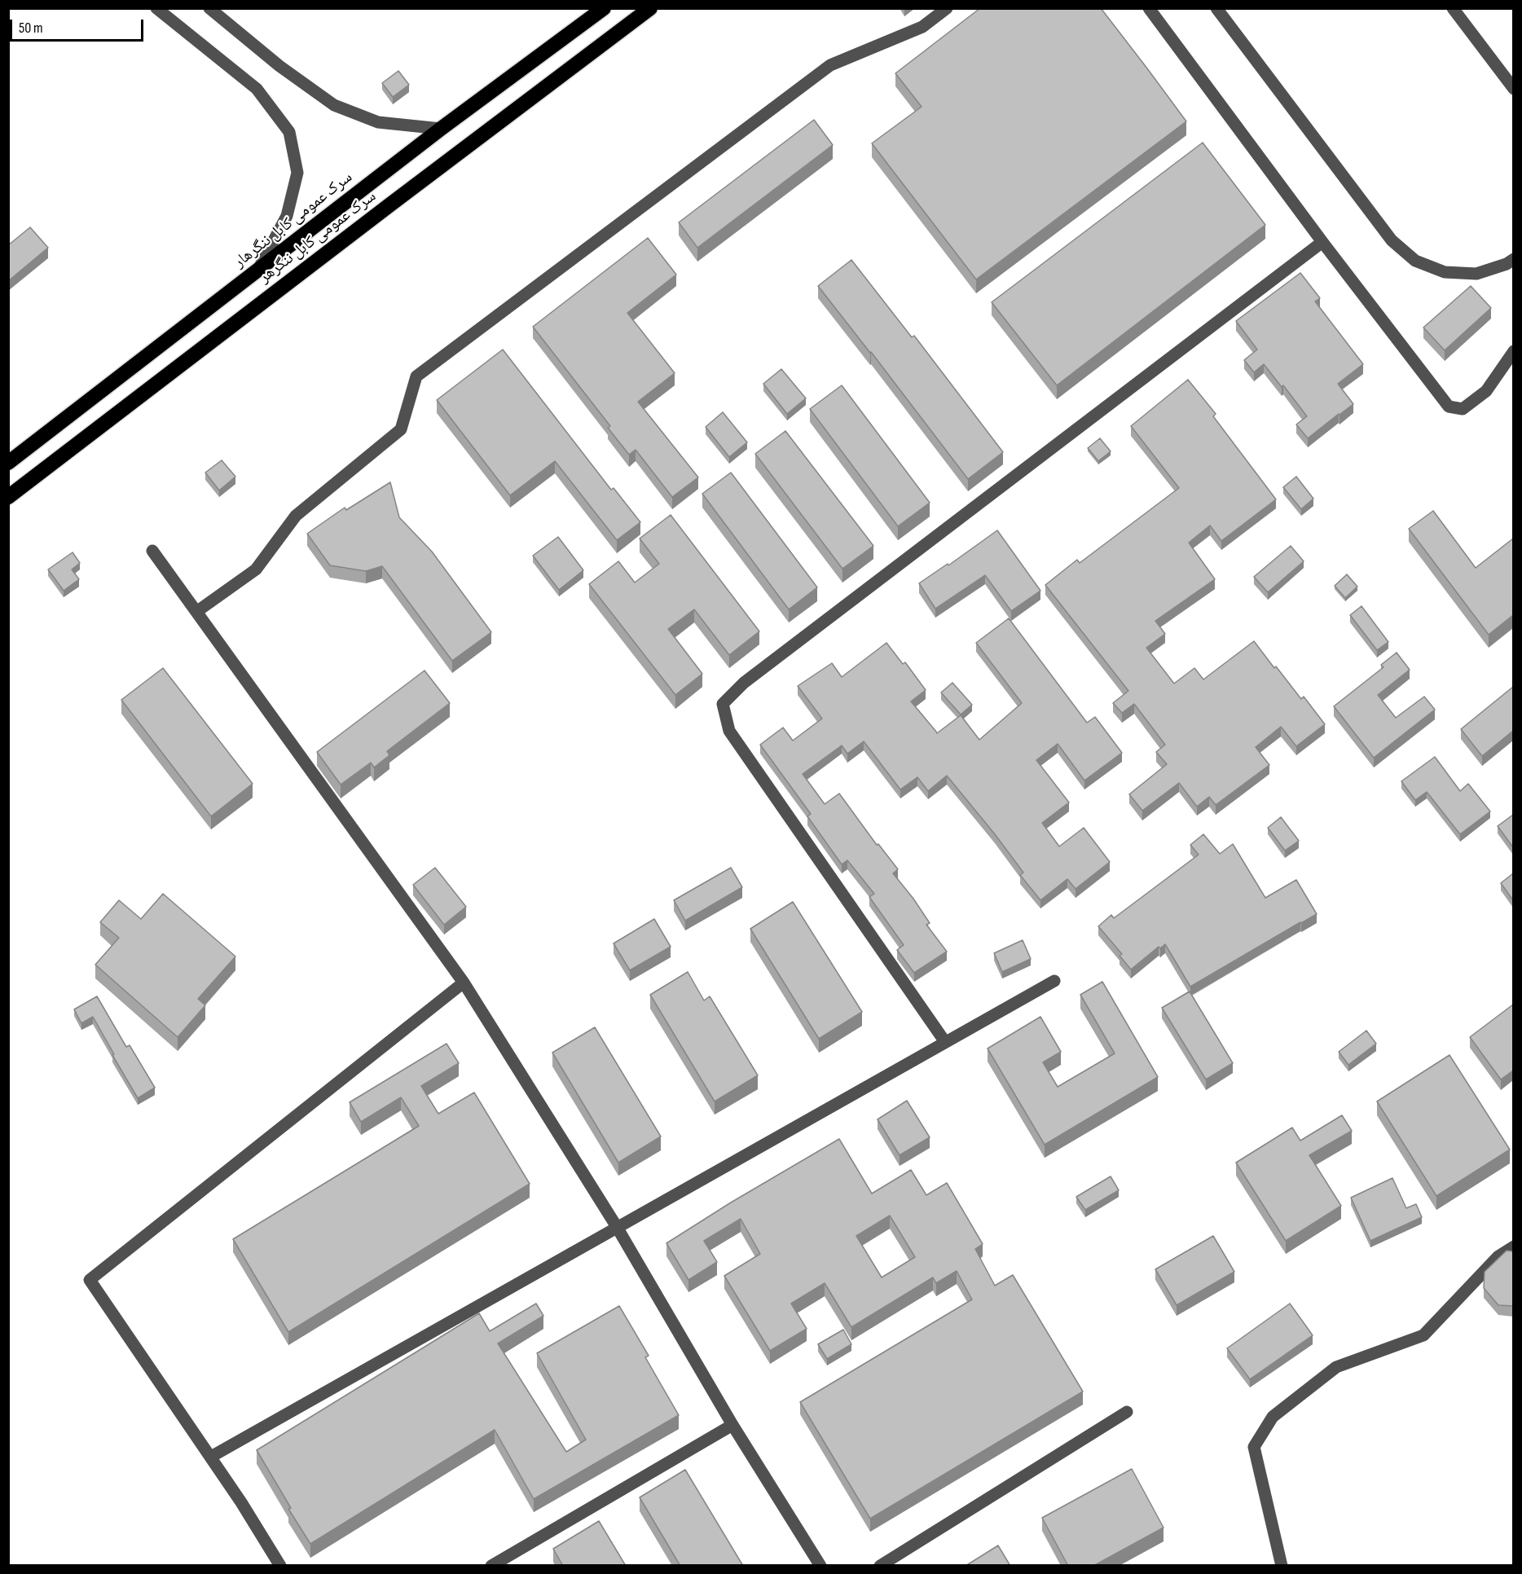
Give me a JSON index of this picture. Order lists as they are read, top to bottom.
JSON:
{
  "streets": {
    "highway": ["سرک عمومی کابل ننگرهار", "سرک عمومی کابل ننگرهر"]
  },
  "scale_bar": "50 m"
}
